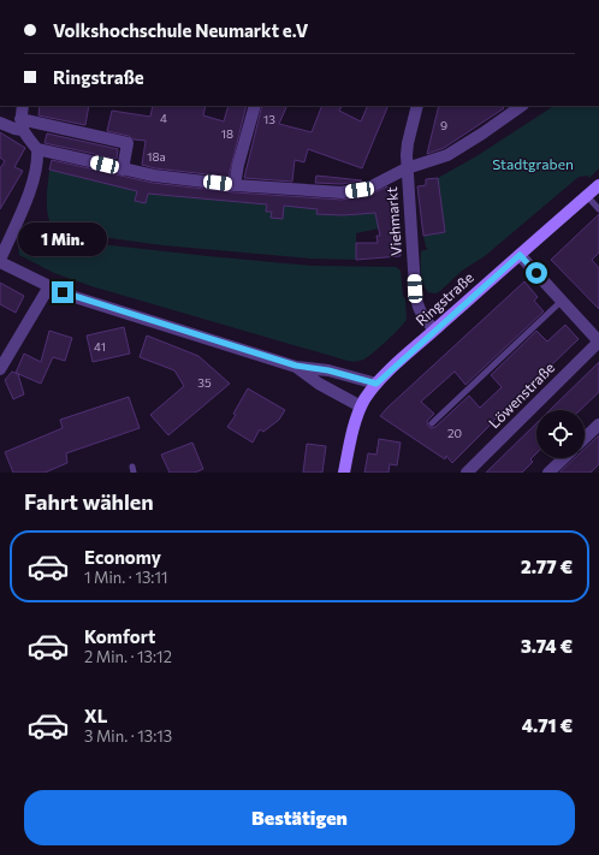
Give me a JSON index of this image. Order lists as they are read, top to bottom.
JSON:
{
  "streets": {
    "main road": ["Ringstraße"],
    "street": ["Viehmarkt", "Löwenstraße"]
  },
  "crossings": [
    ["Viehmarkt", "Ringstraße"]
  ],
  "parks": ["Stadtgraben"],
  "house_numbers": [
    "4",
    "13",
    "9",
    "18",
    "18a",
    "41",
    "35",
    "20"
  ],
  "page": {
    "banner": ["Volkshochschule Neumarkt e.V", "Ringstraße"],
    "bubble": "1 Min.",
    "heading": "Fahrt wählen",
    "list": [
      {
        "name": "Economy",
        "note": "1 Min. · 13:11",
        "value": "2.77 €"
      },
      {
        "name": "Komfort",
        "note": "2 Min. · 13:12",
        "value": "3.74 €"
      },
      {
        "name": "XL",
        "note": "3 Min. · 13:13",
        "value": "4.71 €"
      }
    ],
    "buttons": "Bestätigen"
  }
}
